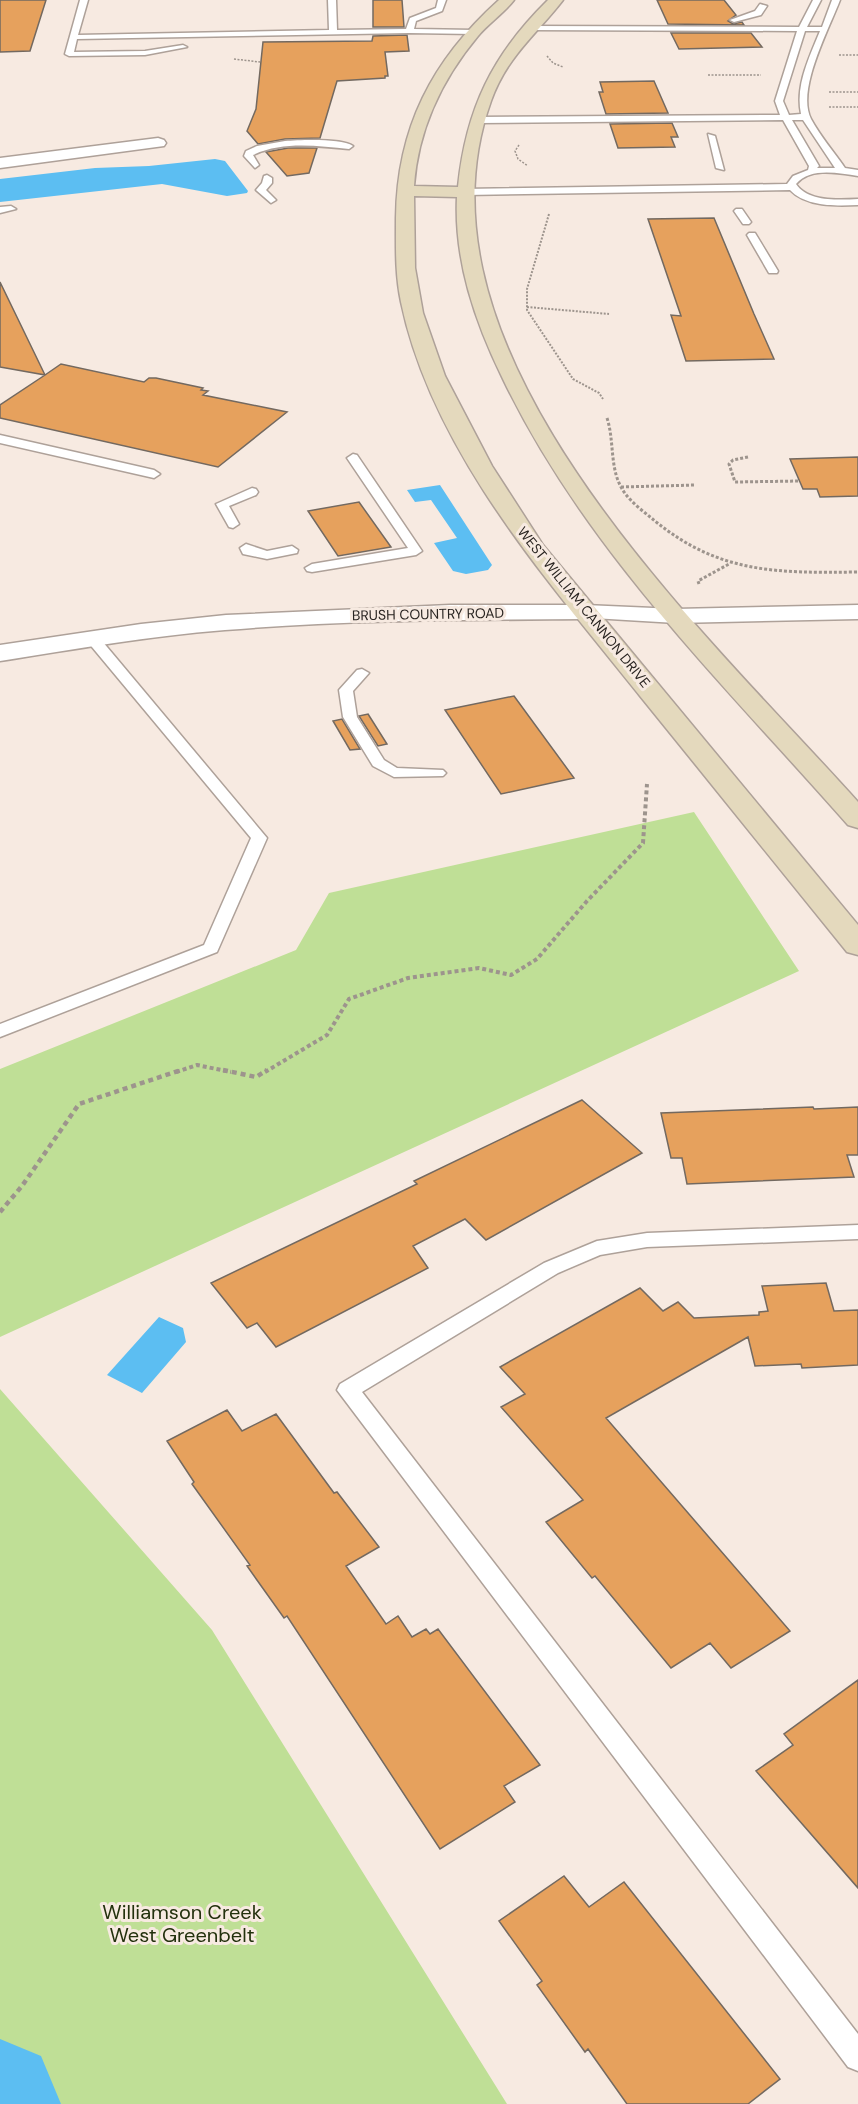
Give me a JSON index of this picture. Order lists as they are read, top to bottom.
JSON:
{
  "streets": {
    "main road": ["WEST WILLIAM CANNON DRIVE"],
    "street": ["BRUSH COUNTRY ROAD"]
  },
  "crossings": [
    ["WEST WILLIAM CANNON DRIVE", "BRUSH COUNTRY ROAD"]
  ],
  "parks": ["Williamson Creek West Greenbelt"]
}
